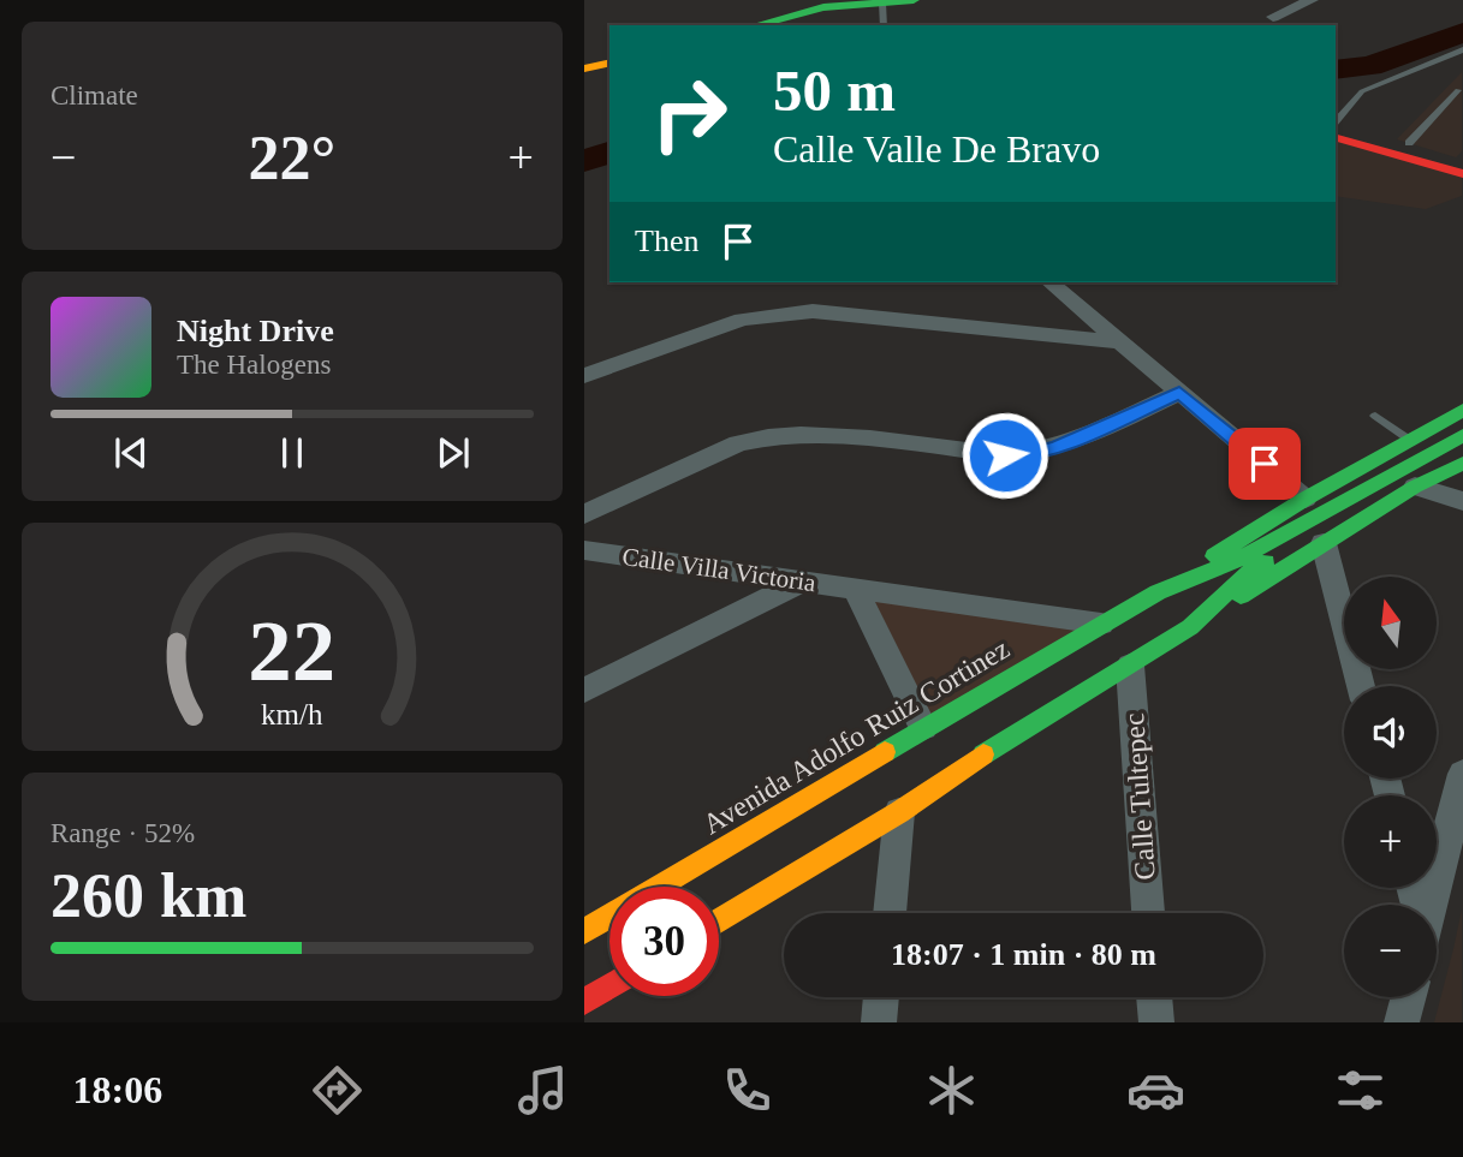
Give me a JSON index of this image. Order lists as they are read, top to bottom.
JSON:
{
  "streets": {
    "main road": ["Avenida Adolfo Ruiz Cortinez"],
    "street": ["Calle Villa Victoria", "Calle Tultepec"]
  },
  "crossings": [
    ["Calle Villa Victoria", "Avenida Adolfo Ruiz Cortinez"],
    ["Avenida Adolfo Ruiz Cortinez", "Calle Tultepec"]
  ],
  "north": "top",
  "page": {
    "tile": [
      "Climate",
      ["Range · 52%", "260 km"]
    ],
    "turn": ["50 m", "Calle Valle De Bravo"],
    "heat": ["−", "22°", "+"],
    "then": "Then",
    "song": ["Night Drive", "The Halogens"],
    "map_buttons": ["+", "−"],
    "limit": "30",
    "trip": "18:07 · 1 min · 80 m",
    "tabs": "18:06",
    "gauge": ["22", "km/h"]
  }
}
